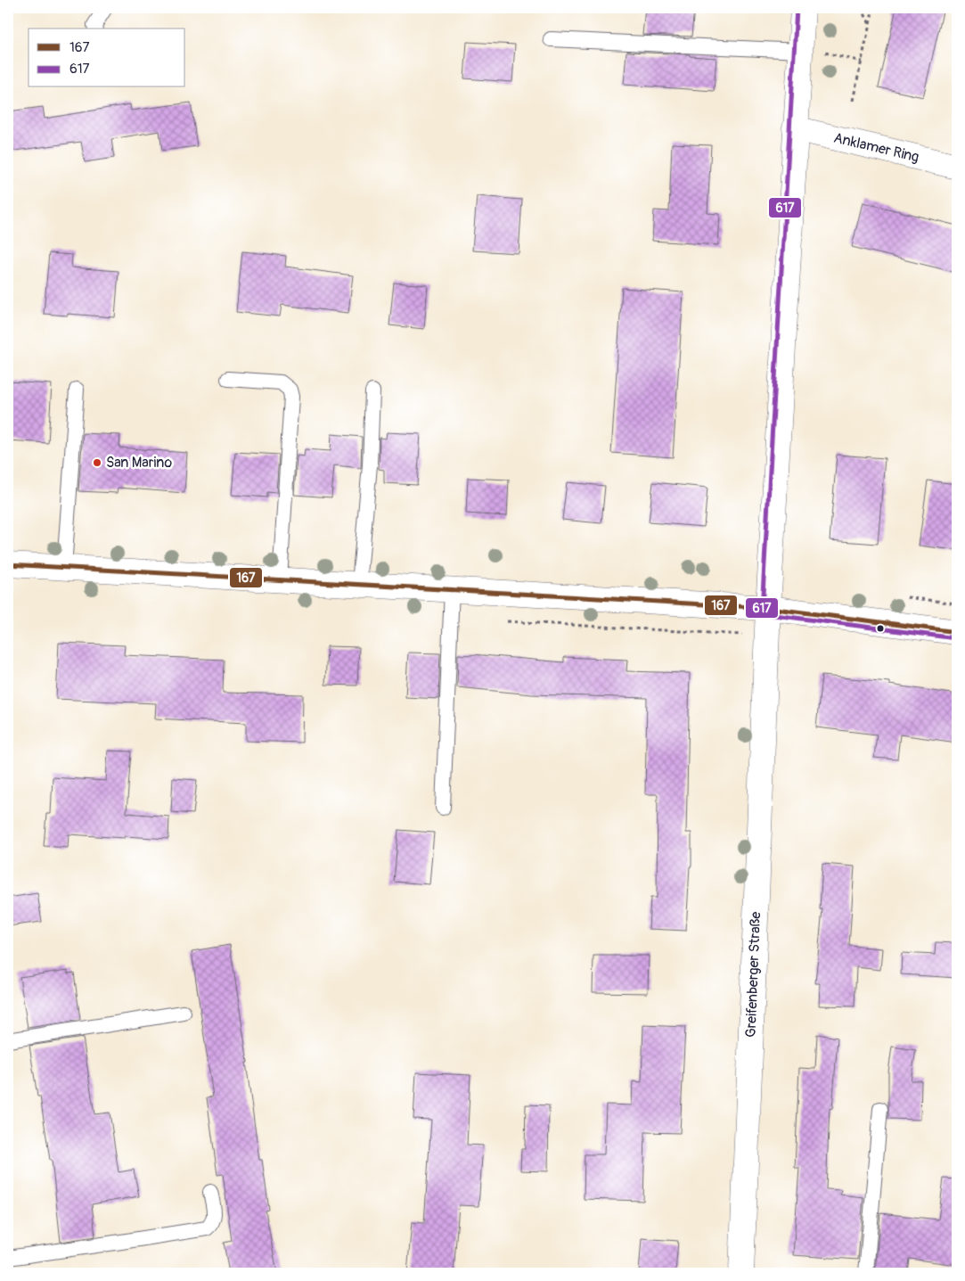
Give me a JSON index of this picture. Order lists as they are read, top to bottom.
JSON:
{
  "streets": {
    "street": ["Anklamer Ring", "Greifenberger Straße"]
  },
  "crossings": [
    ["Anklamer Ring", "Greifenberger Straße"]
  ],
  "places": ["San Marino"],
  "lines": ["transit line 617", "transit line 167"],
  "legend": ["167", "617"]
}
